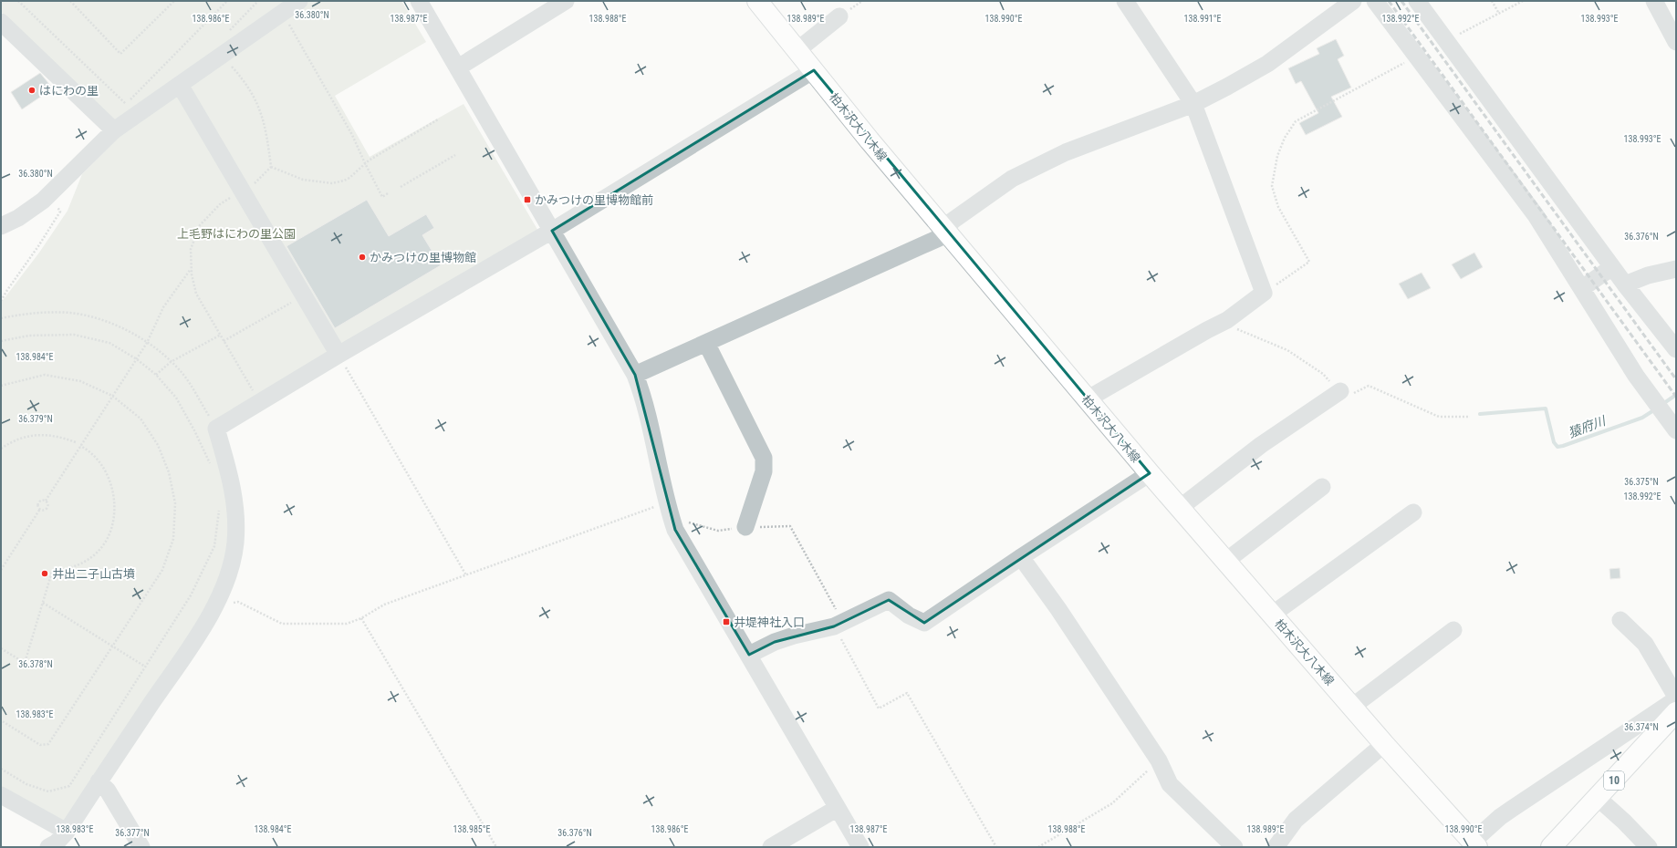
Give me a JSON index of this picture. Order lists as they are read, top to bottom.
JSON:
{
  "streets": {
    "main road": ["柏木沢大八木線", "10"]
  },
  "water": ["猿府川"],
  "parks": ["上毛野はにわの里公園"],
  "places": {
    "other": ["はにわの里", "かみつけの里博物館", "井出二子山古墳"],
    "transit": ["かみつけの里博物館前", "井堤神社入口"]
  },
  "coordinates": [
    "36.380°N",
    "138.986°E",
    "138.987°E",
    "138.988°E",
    "138.989°E",
    "138.990°E",
    "138.992°E",
    "138.991°E",
    "138.993°E",
    "36.376°N",
    "138.984°E",
    "36.379°N",
    "36.375°N",
    "36.378°N",
    "138.983°E",
    "36.374°N",
    "138.985°E",
    "36.377°N"
  ]
}
